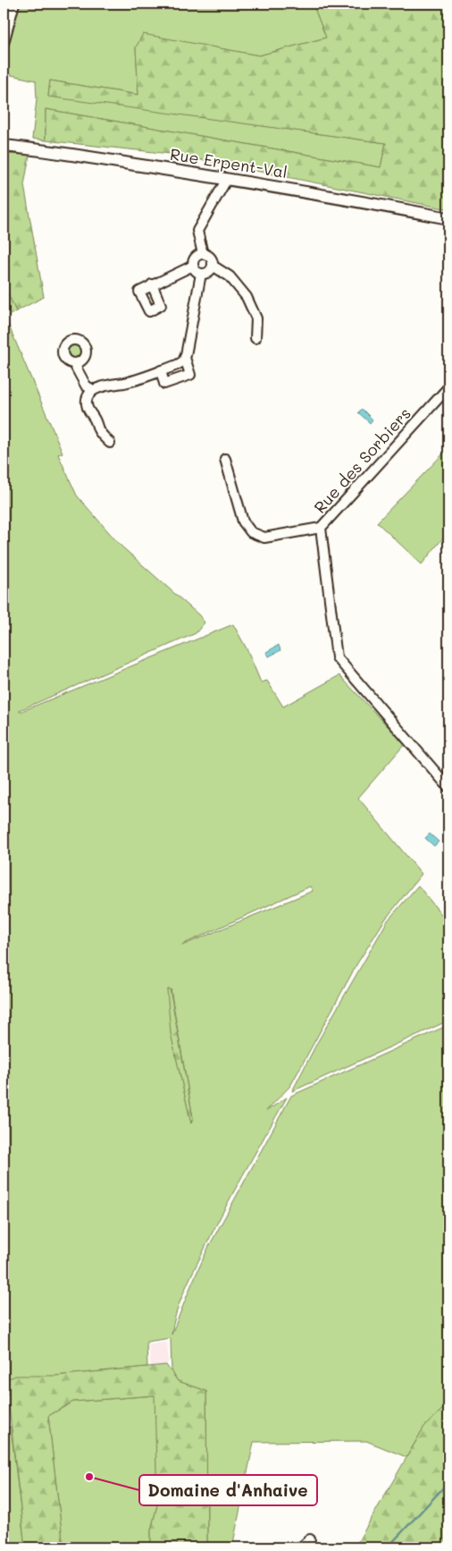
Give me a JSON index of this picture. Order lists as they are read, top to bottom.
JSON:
{
  "streets": {
    "street": ["Rue Erpent-Val", "Rue des Sorbiers"]
  },
  "places": ["Domaine d'Anhaive"]
}
